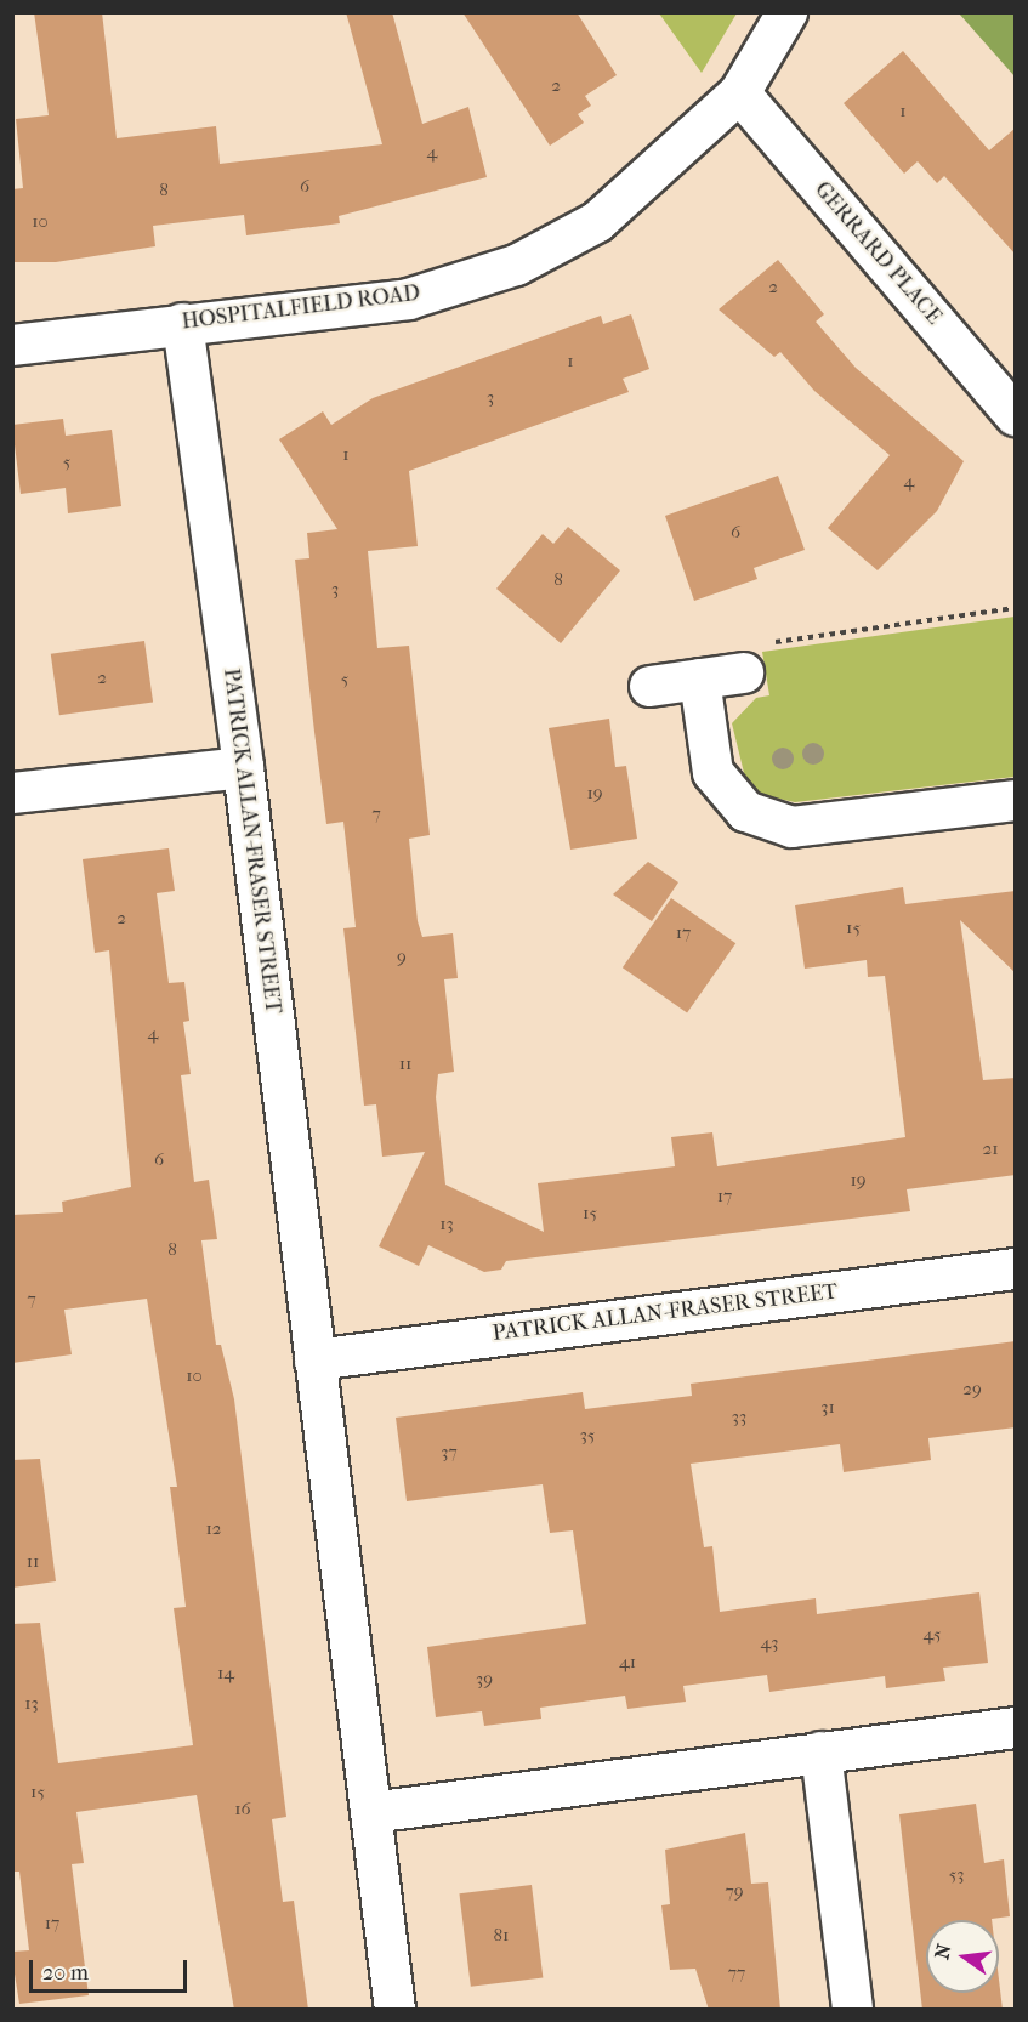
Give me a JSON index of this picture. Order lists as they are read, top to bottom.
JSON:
{
  "streets": {
    "street": ["GERRARD PLACE", "HOSPITALFIELD ROAD", "PATRICK ALLAN-FRASER STREET"]
  },
  "crossings": [
    ["GERRARD PLACE", "HOSPITALFIELD ROAD"],
    ["HOSPITALFIELD ROAD", "PATRICK ALLAN-FRASER STREET"]
  ],
  "house_numbers": [
    "2",
    "1",
    "4",
    "6",
    "8",
    "10",
    "2",
    "1",
    "3",
    "1",
    "5",
    "4",
    "6",
    "8",
    "3",
    "2",
    "5",
    "19",
    "7",
    "2",
    "15",
    "17",
    "9",
    "4",
    "11",
    "21",
    "6",
    "19",
    "17",
    "15",
    "13",
    "8",
    "7",
    "10",
    "29",
    "31",
    "33",
    "35",
    "37",
    "12",
    "11",
    "45",
    "43",
    "41",
    "14",
    "39",
    "13",
    "15",
    "16",
    "53",
    "79",
    "17",
    "81",
    "77"
  ],
  "scale_bar": "20 m",
  "north": "left"
}
